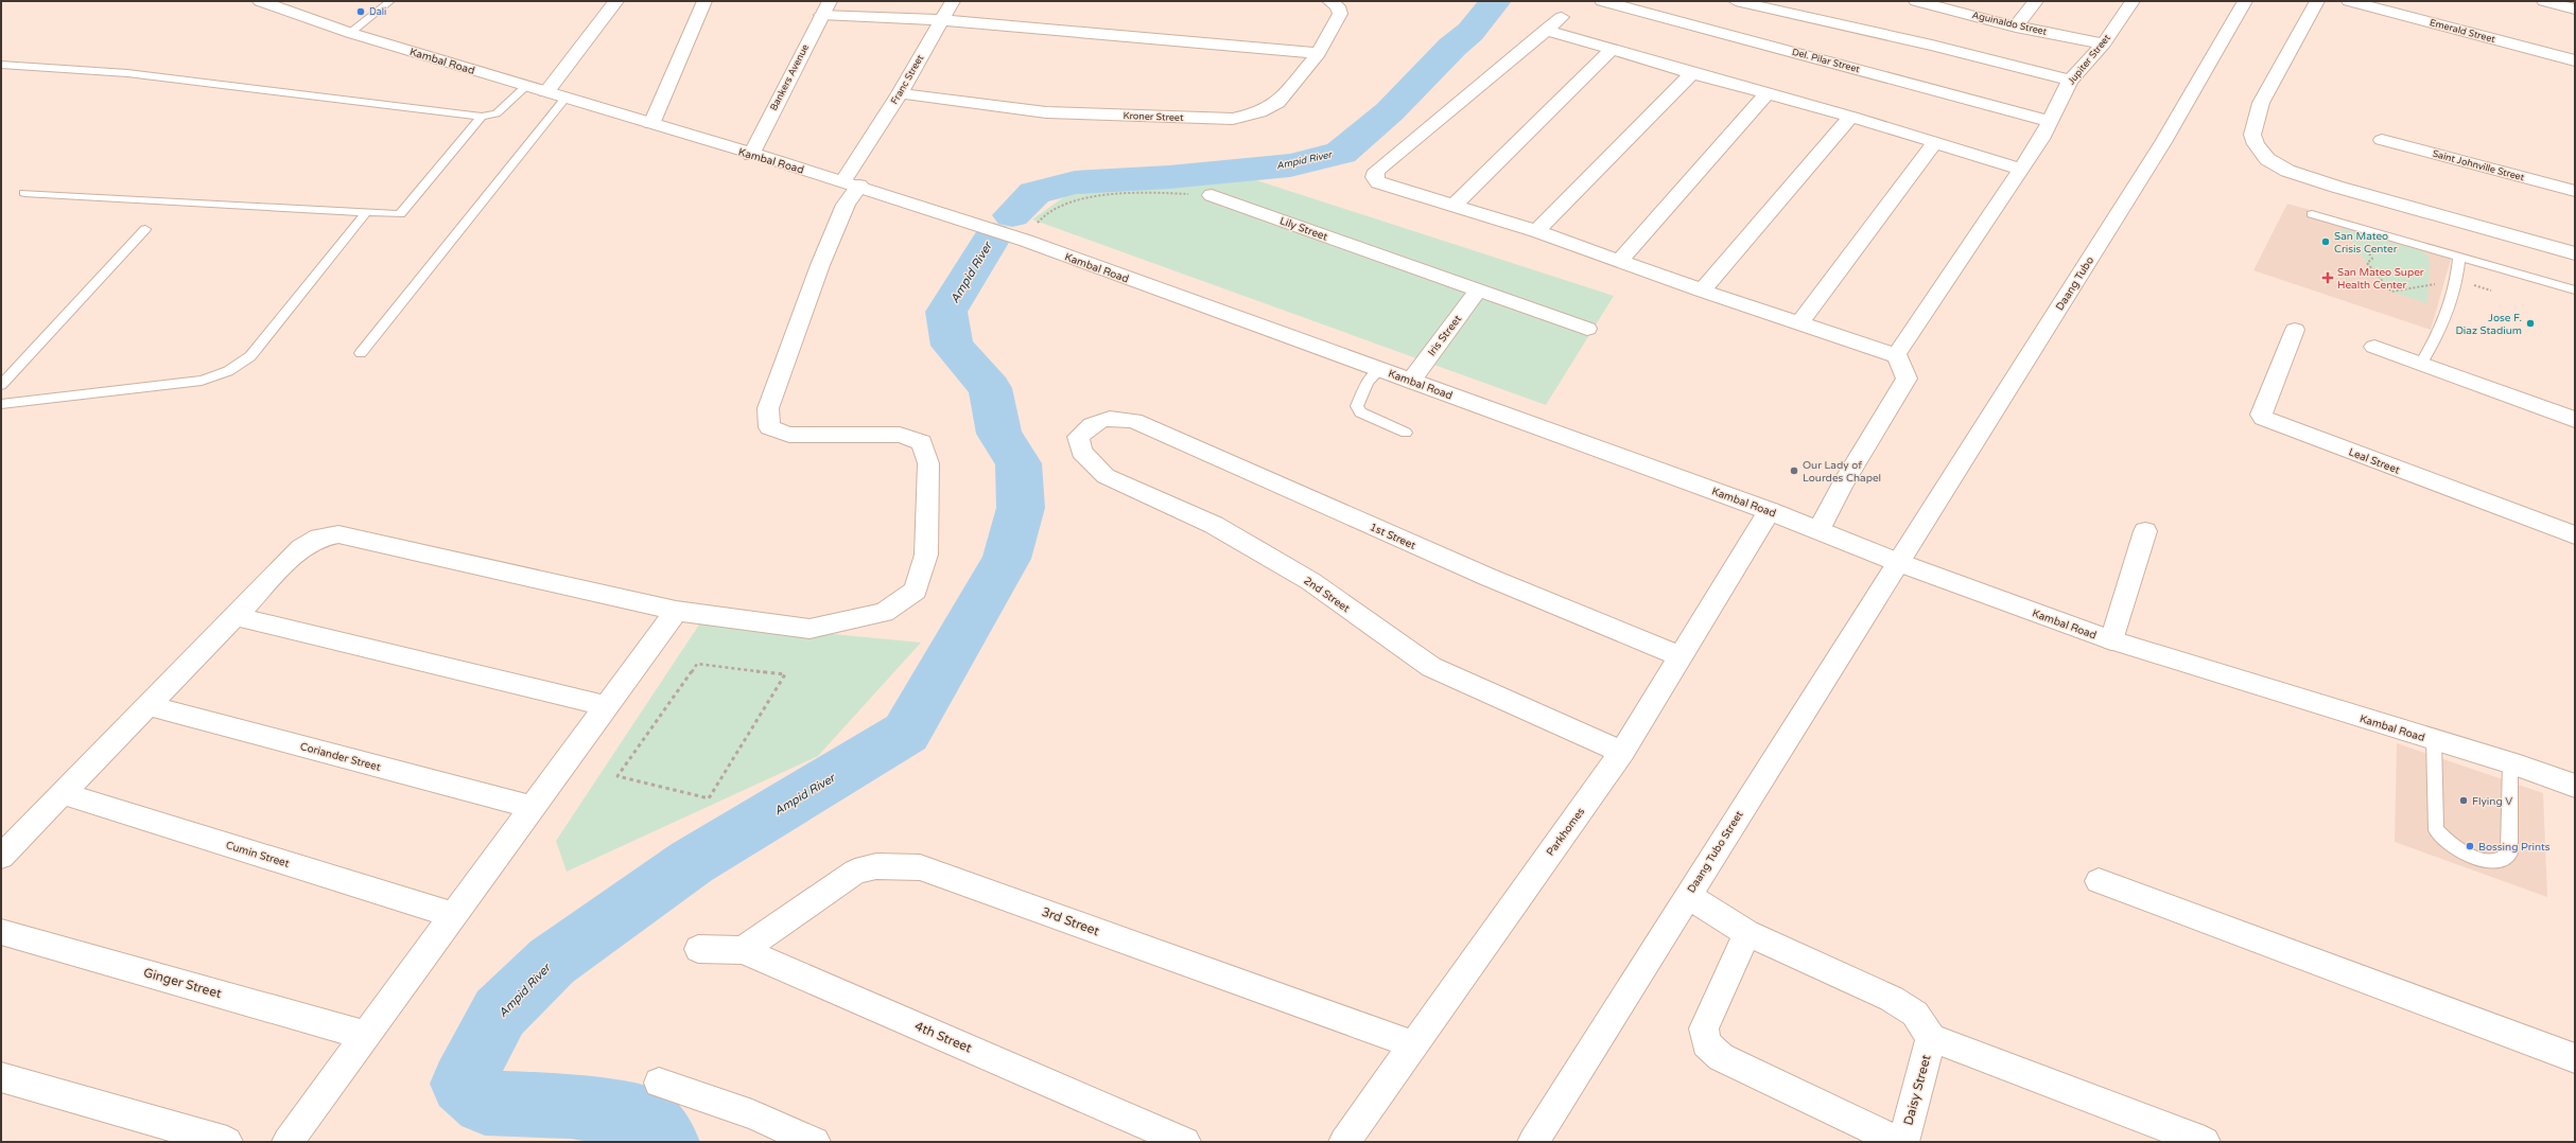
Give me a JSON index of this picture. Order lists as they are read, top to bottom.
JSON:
{
  "streets": {
    "street": [
      "Aguinaldo Street",
      "Emerald Street",
      "Jupiter Street",
      "Kambal Road",
      "Del. Pilar Street",
      "Bankers Avenue",
      "Franc Street",
      "Kroner Street",
      "Saint Johnville Street",
      "Lily Street",
      "Daang Tubo",
      "Iris Street",
      "Leal Street",
      "1st Street",
      "2nd Street",
      "Coriander Street",
      "Parkhomes",
      "Daang Tubo Street",
      "Cumin Street",
      "3rd Street",
      "Ginger Street",
      "4th Street",
      "Daisy Street"
    ]
  },
  "crossings": [
    ["Aguinaldo Street", "Jupiter Street"],
    ["Jupiter Street", "Del. Pilar Street"],
    ["Kambal Road", "Bankers Avenue"],
    ["Kambal Road", "Franc Street"],
    ["Kambal Road", "Daang Tubo"],
    ["Kambal Road", "Iris Street"],
    ["Kambal Road", "Parkhomes"],
    ["Kambal Road", "Daang Tubo Street"],
    ["Franc Street", "Kroner Street"],
    ["Lily Street", "Iris Street"],
    ["Daang Tubo", "Daang Tubo Street"],
    ["1st Street", "2nd Street"],
    ["1st Street", "Parkhomes"],
    ["2nd Street", "Parkhomes"],
    ["Parkhomes", "3rd Street"],
    ["3rd Street", "4th Street"]
  ],
  "water": ["Ampid River"],
  "places": {
    "other": [
      "Dali",
      "San Mateo Crisis Center",
      "Jose F. Diaz Stadium",
      "Our Lady of Lourdes Chapel",
      "Flying V",
      "Bossing Prints"
    ],
    "health": ["San Mateo Super Health Center"]
  }
}
